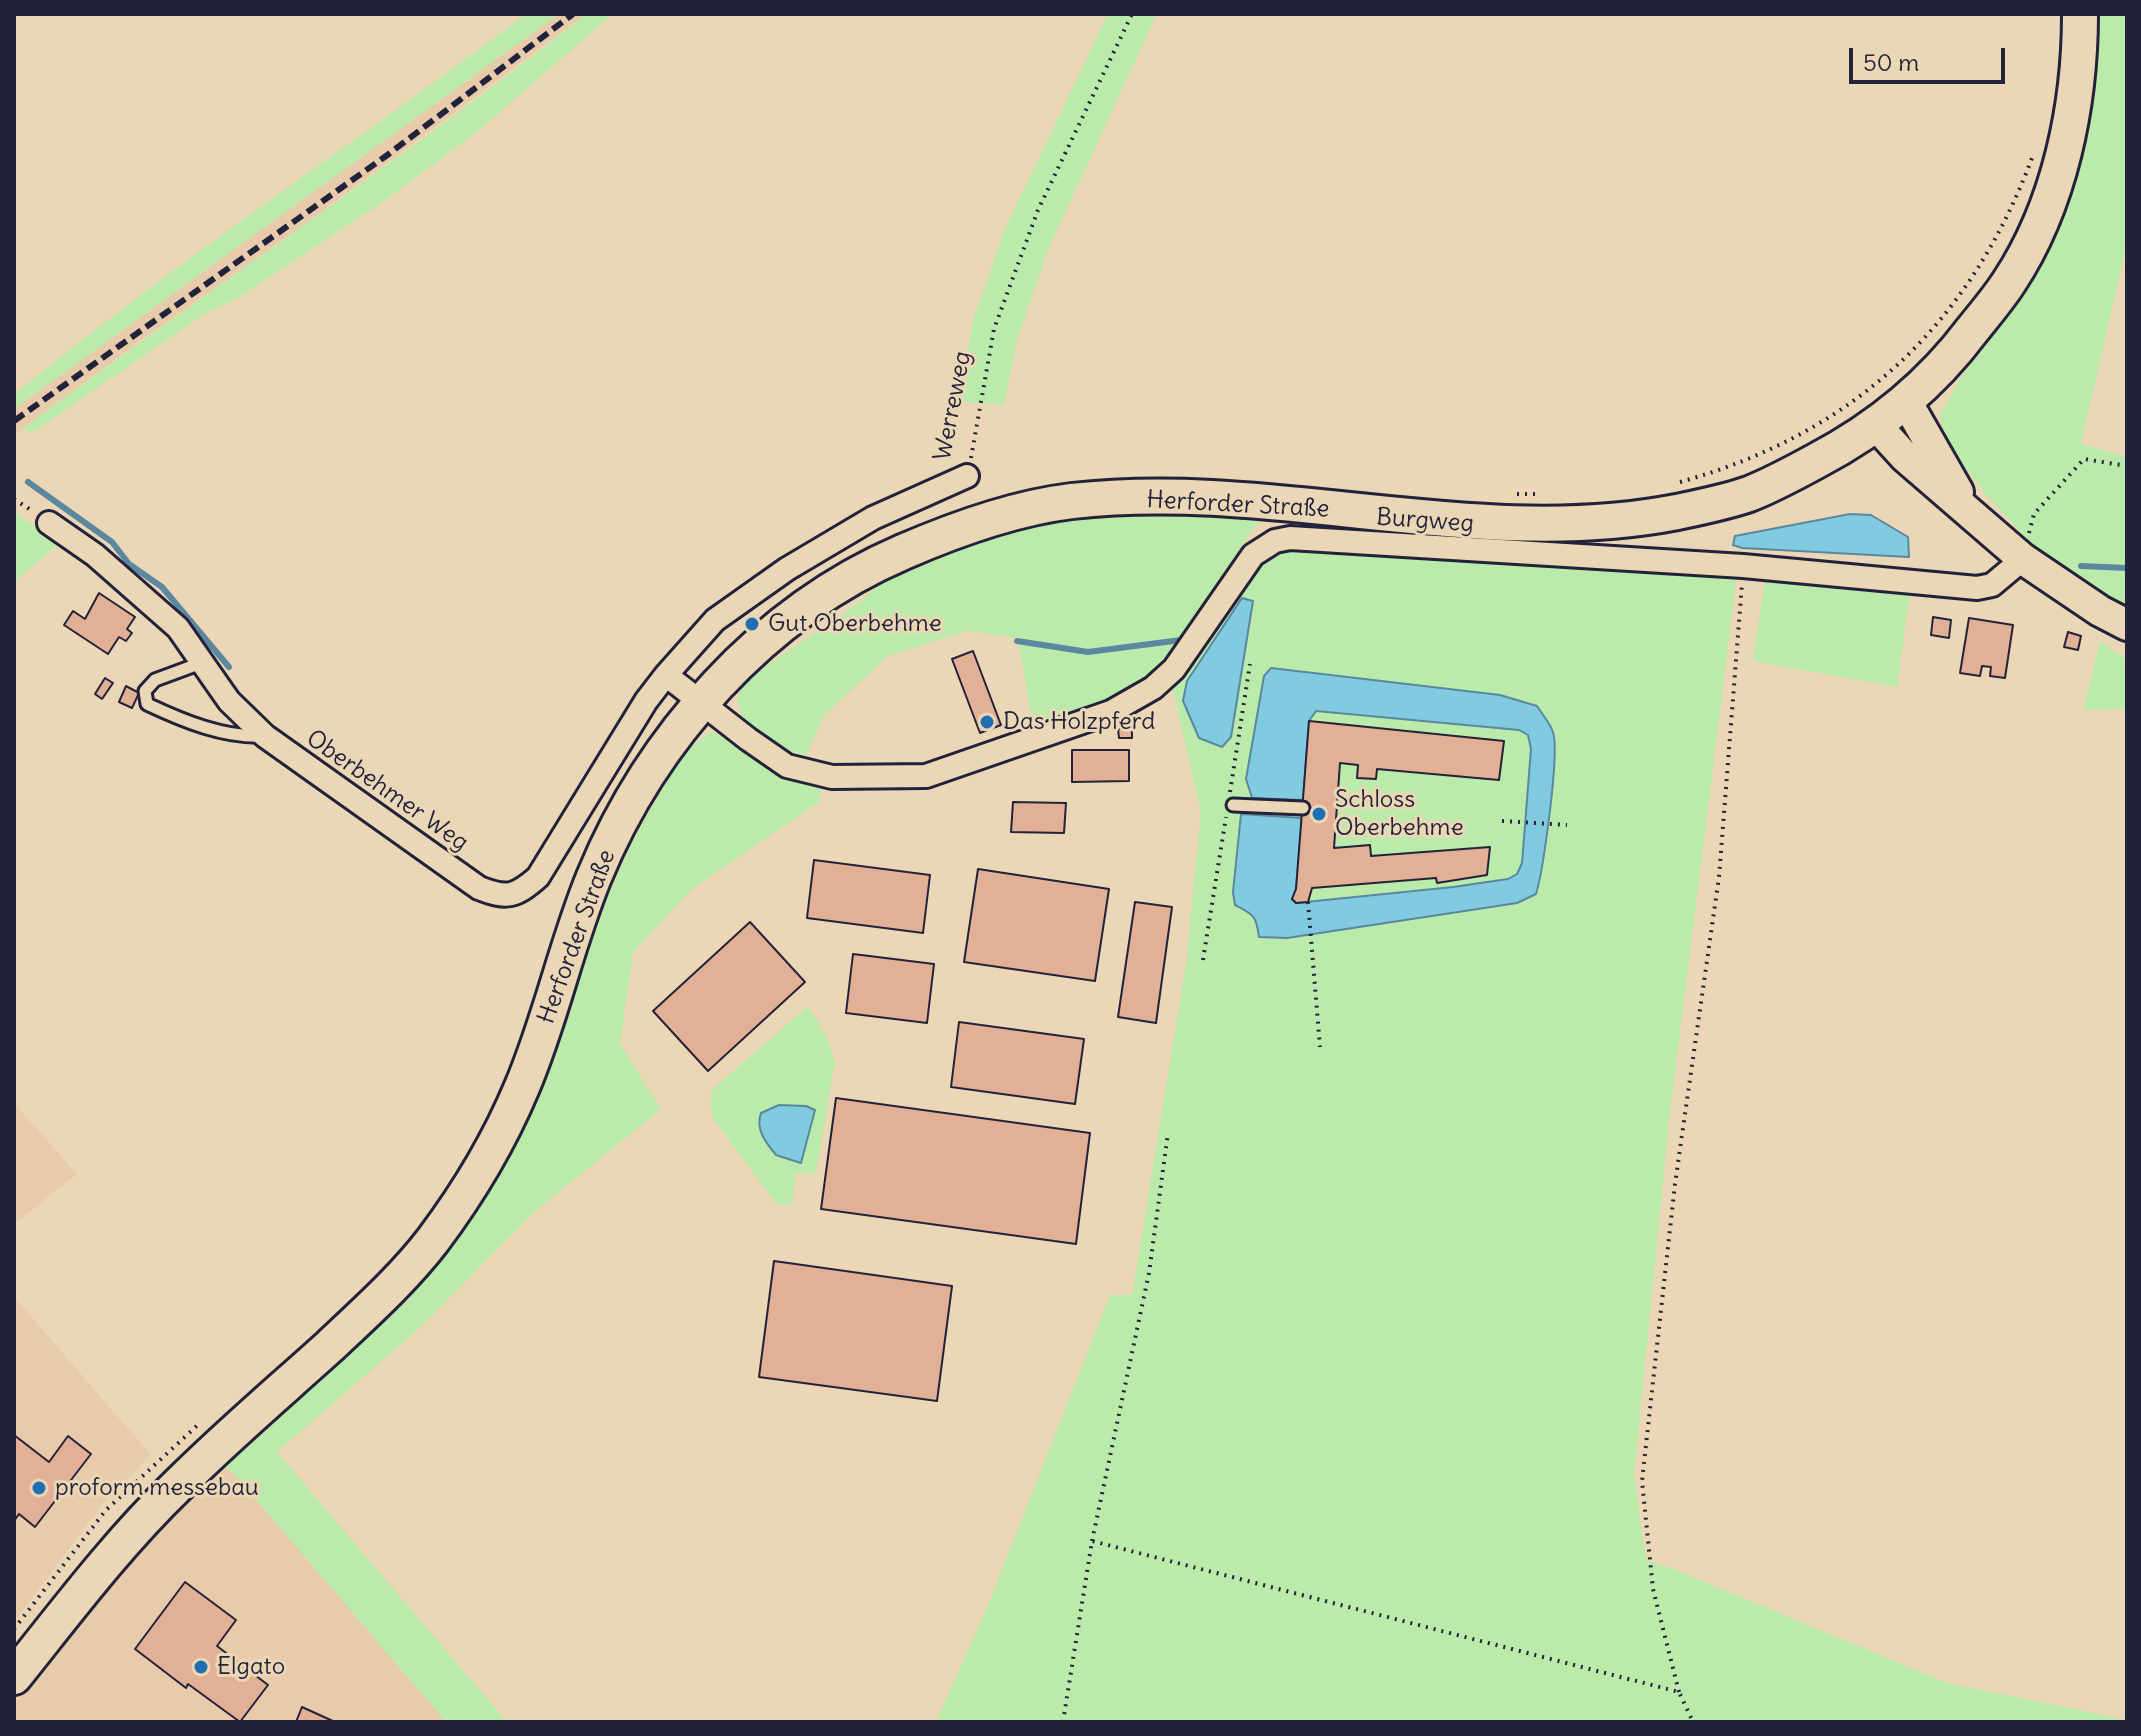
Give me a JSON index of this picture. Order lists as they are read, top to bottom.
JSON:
{
  "streets": {
    "main road": ["Herforder Straße"],
    "street": ["Werreweg", "Burgweg", "Oberbehmer Weg"]
  },
  "crossings": [
    ["Werreweg", "Oberbehmer Weg"],
    ["Herforder Straße", "Burgweg"]
  ],
  "places": [
    "Gut Oberbehme",
    "Das Holzpferd",
    "Schloss Oberbehme",
    "proform messebau",
    "Elgato"
  ],
  "scale_bar": "50 m"
}
